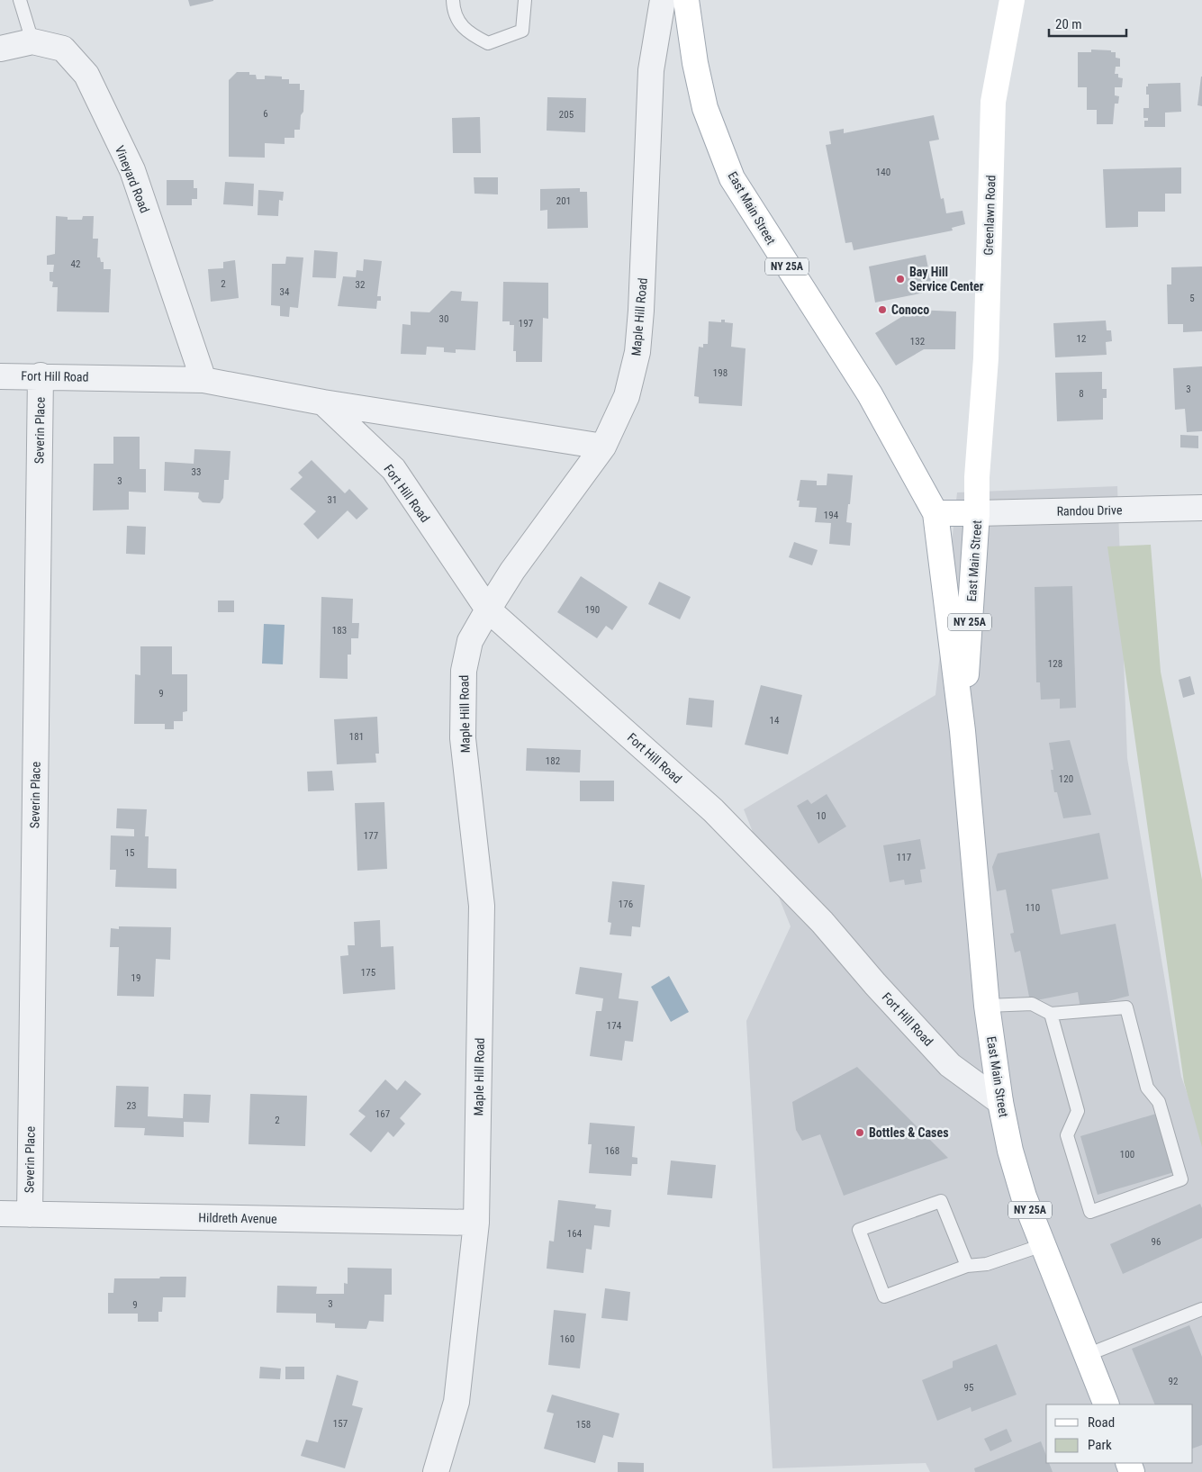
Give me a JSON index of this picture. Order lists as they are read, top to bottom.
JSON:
{
  "streets": {
    "main road": ["East Main Street", "Greenlawn Road", "NY 25A"],
    "street": [
      "Vineyard Road",
      "Maple Hill Road",
      "Fort Hill Road",
      "Severin Place",
      "Randou Drive",
      "Hildreth Avenue"
    ]
  },
  "crossings": [
    ["Vineyard Road", "Fort Hill Road"],
    ["East Main Street", "Greenlawn Road"],
    ["East Main Street", "Fort Hill Road"],
    ["East Main Street", "Randou Drive"],
    ["Greenlawn Road", "Randou Drive"],
    ["Maple Hill Road", "Fort Hill Road"],
    ["Maple Hill Road", "Hildreth Avenue"],
    ["Fort Hill Road", "Severin Place"],
    ["Severin Place", "Hildreth Avenue"]
  ],
  "places": ["Bay Hill Service Center", "Conoco", "Bottles & Cases"],
  "house_numbers": [
    "6",
    "205",
    "140",
    "201",
    "42",
    "2",
    "32",
    "34",
    "5",
    "30",
    "197",
    "12",
    "132",
    "198",
    "3",
    "8",
    "33",
    "3",
    "31",
    "194",
    "190",
    "183",
    "128",
    "9",
    "14",
    "181",
    "182",
    "120",
    "10",
    "177",
    "15",
    "117",
    "176",
    "110",
    "175",
    "19",
    "174",
    "23",
    "167",
    "2",
    "168",
    "100",
    "164",
    "96",
    "3",
    "9",
    "160",
    "92",
    "95",
    "157",
    "158"
  ],
  "legend": ["Road", "Park"],
  "scale_bar": "20 m"
}
